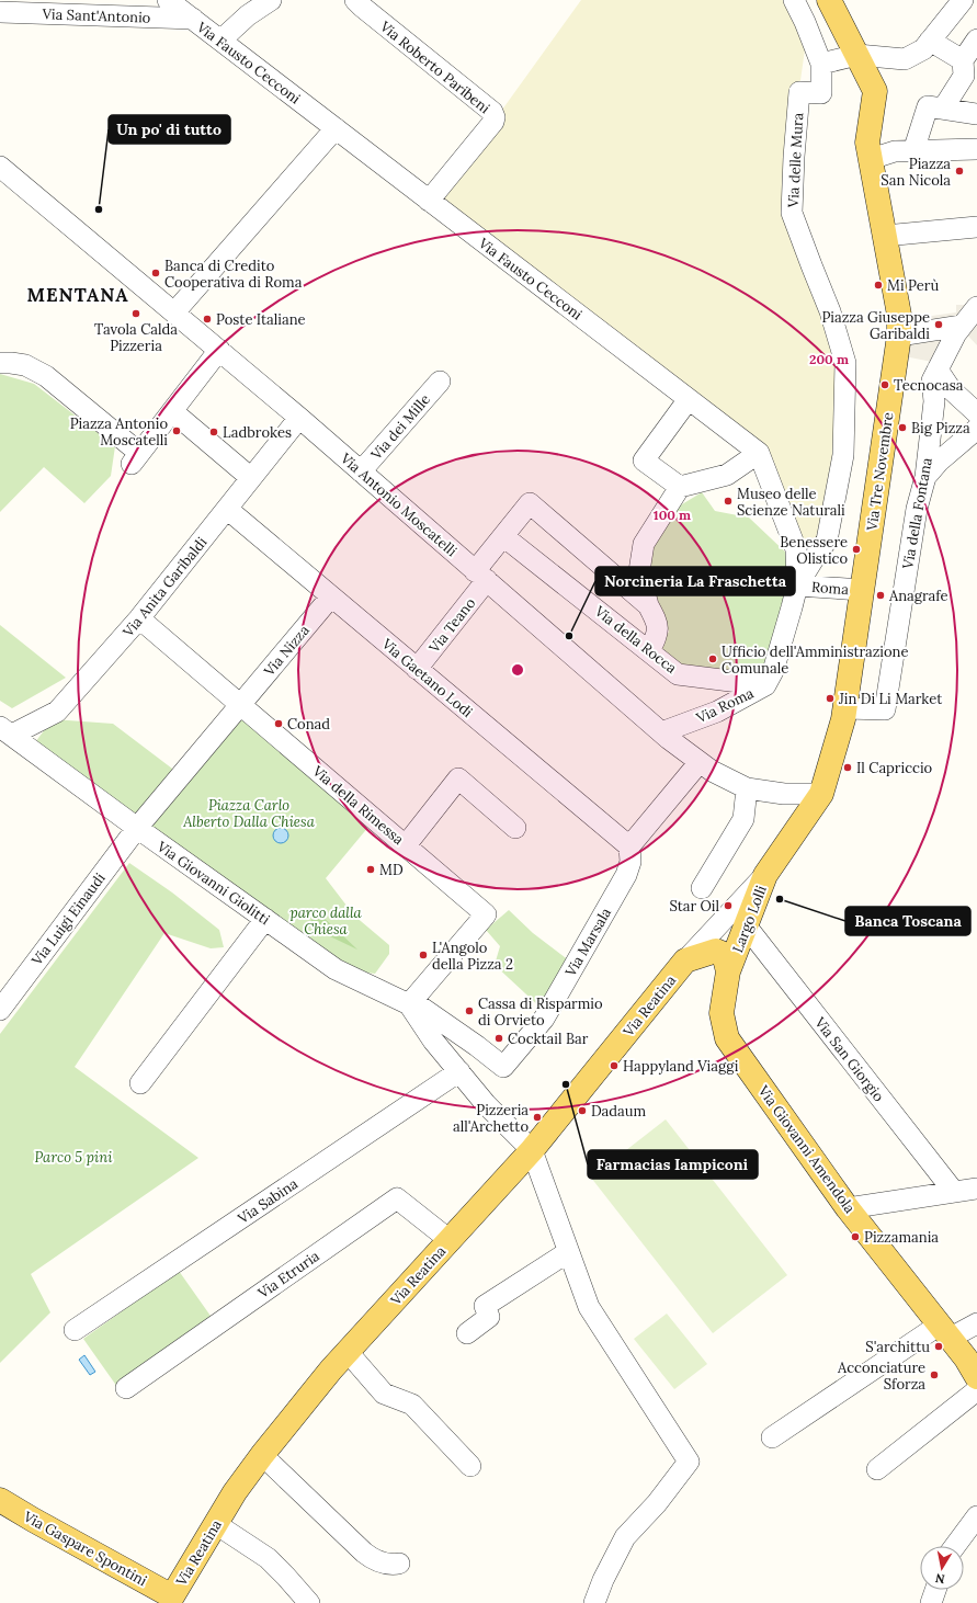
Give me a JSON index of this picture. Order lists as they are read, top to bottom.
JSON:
{
  "streets": {
    "main road": [
      "Via Tre Novembre",
      "Largo Lolli",
      "Via Reatina",
      "Via Giovanni Amendola",
      "Via Gaspare Spontini"
    ],
    "street": [
      "Via Sant'Antonio",
      "Via Fausto Cecconi",
      "Via Roberto Paribeni",
      "Via delle Mura",
      "Via dei Mille",
      "Via Antonio Moscatelli",
      "Via della Fontana",
      "Via Anita Garibaldi",
      "Roma",
      "Via Teano",
      "Via della Rocca",
      "Via Nizza",
      "Via Gaetano Lodi",
      "Via Roma",
      "Via della Rimessa",
      "Via Giovanni Giolitti",
      "Via Luigi Einaudi",
      "Via Marsala",
      "Via San Giorgio",
      "Via Sabina",
      "Via Etruria"
    ]
  },
  "crossings": [
    ["Via Sant'Antonio", "Via Fausto Cecconi"],
    ["Via Fausto Cecconi", "Via Roberto Paribeni"],
    ["Via delle Mura", "Roma"],
    ["Via delle Mura", "Via Roma"],
    ["Via dei Mille", "Via Antonio Moscatelli"],
    ["Via Tre Novembre", "Via Antonio Moscatelli"],
    ["Via Tre Novembre", "Via della Fontana"],
    ["Via Tre Novembre", "Roma"],
    ["Via Tre Novembre", "Largo Lolli"],
    ["Via Antonio Moscatelli", "Via Anita Garibaldi"],
    ["Via Antonio Moscatelli", "Via Teano"],
    ["Via Antonio Moscatelli", "Via Roma"],
    ["Via Anita Garibaldi", "Via Gaetano Lodi"],
    ["Via Anita Garibaldi", "Via della Rimessa"],
    ["Via Anita Garibaldi", "Via Giovanni Giolitti"],
    ["Roma", "Via Roma"],
    ["Via Teano", "Via della Rocca"],
    ["Via Teano", "Via Gaetano Lodi"],
    ["Via della Rocca", "Via Roma"],
    ["Via Nizza", "Via Gaetano Lodi"],
    ["Via Nizza", "Via della Rimessa"],
    ["Via Gaetano Lodi", "Via Marsala"],
    ["Via della Rimessa", "Via Giovanni Giolitti"],
    ["Via Giovanni Giolitti", "Via Luigi Einaudi"],
    ["Via Giovanni Giolitti", "Via Marsala"],
    ["Largo Lolli", "Via Reatina"],
    ["Largo Lolli", "Via San Giorgio"],
    ["Largo Lolli", "Via Giovanni Amendola"],
    ["Via Reatina", "Via Etruria"],
    ["Via Reatina", "Via Gaspare Spontini"]
  ],
  "districts": ["MENTANA"],
  "parks": ["Piazza Carlo Alberto Dalla Chiesa", "parco dalla Chiesa", "Parco 5 pini"],
  "places": [
    "Piazza San Nicola",
    "Un po' di tutto",
    "Banca di Credito Cooperativa di Roma",
    "Mi Perù",
    "Tavola Calda Pizzeria",
    "Poste Italiane",
    "Piazza Giuseppe Garibaldi",
    "Tecnocasa",
    "Big Pizza",
    "Piazza Antonio Moscatelli",
    "Ladbrokes",
    "Museo delle Scienze Naturali",
    "Benessere Olistico",
    "Anagrafe",
    "Norcineria La Fraschetta",
    "Ufficio dell'Amministrazione Comunale",
    "Jin Di Li Market",
    "Conad",
    "Il Capriccio",
    "MD",
    "Banca Toscana",
    "Star Oil",
    "L'Angolo della Pizza 2",
    "Cassa di Risparmio di Orvieto",
    "Cocktail Bar",
    "Happyland Viaggi",
    "Farmacias Iampiconi",
    "Dadaum",
    "Pizzeria all'Archetto",
    "Pizzamania",
    "S'archittu",
    "Acconciature Sforza"
  ],
  "north": "bottom",
  "rings": ["200 m", "100 m"]
}
